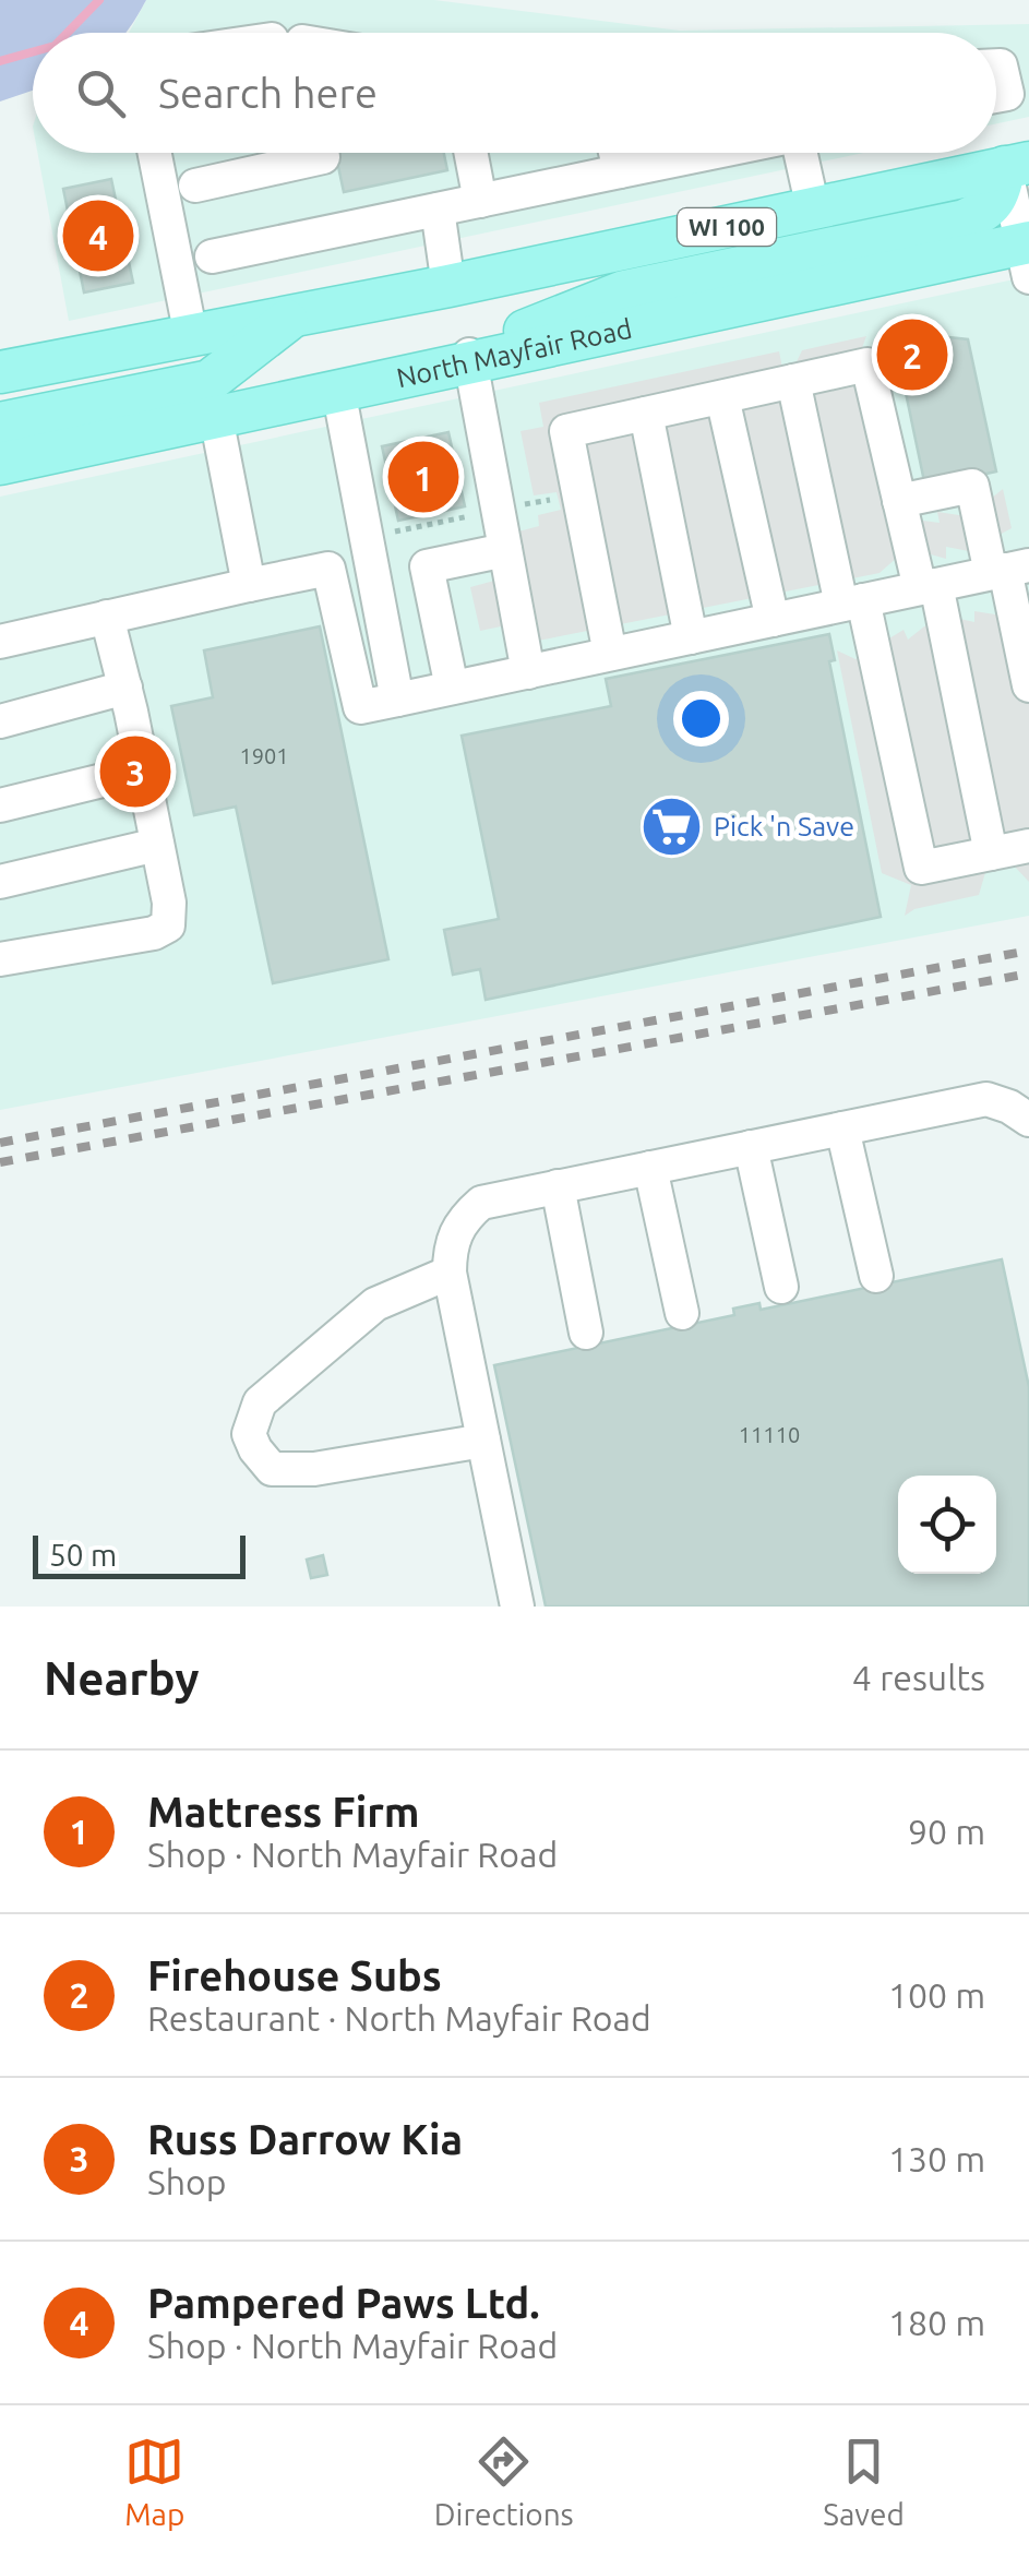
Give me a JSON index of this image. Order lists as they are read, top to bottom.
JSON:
{
  "streets": {
    "main road": ["WI 100", "North Mayfair Road"]
  },
  "places": {
    "supermarket": ["Pick 'n Save"]
  },
  "house_numbers": ["1901", "11110"],
  "scale_bar": "50 m",
  "page": {
    "search": "Search here",
    "pins": [
      "4",
      "2",
      "1",
      "3"
    ],
    "scale": "50 m",
    "heading": ["Nearby", "4 results"],
    "list": [
      {
        "mark": "1",
        "name": "Mattress Firm",
        "note": "Shop · North Mayfair Road",
        "value": "90 m"
      },
      {
        "mark": "2",
        "name": "Firehouse Subs",
        "note": "Restaurant · North Mayfair Road",
        "value": "100 m"
      },
      {
        "mark": "3",
        "name": "Russ Darrow Kia",
        "note": "Shop",
        "value": "130 m"
      },
      {
        "mark": "4",
        "name": "Pampered Paws Ltd.",
        "note": "Shop · North Mayfair Road",
        "value": "180 m"
      }
    ],
    "nav": ["Map", "Directions", "Saved"]
  }
}
